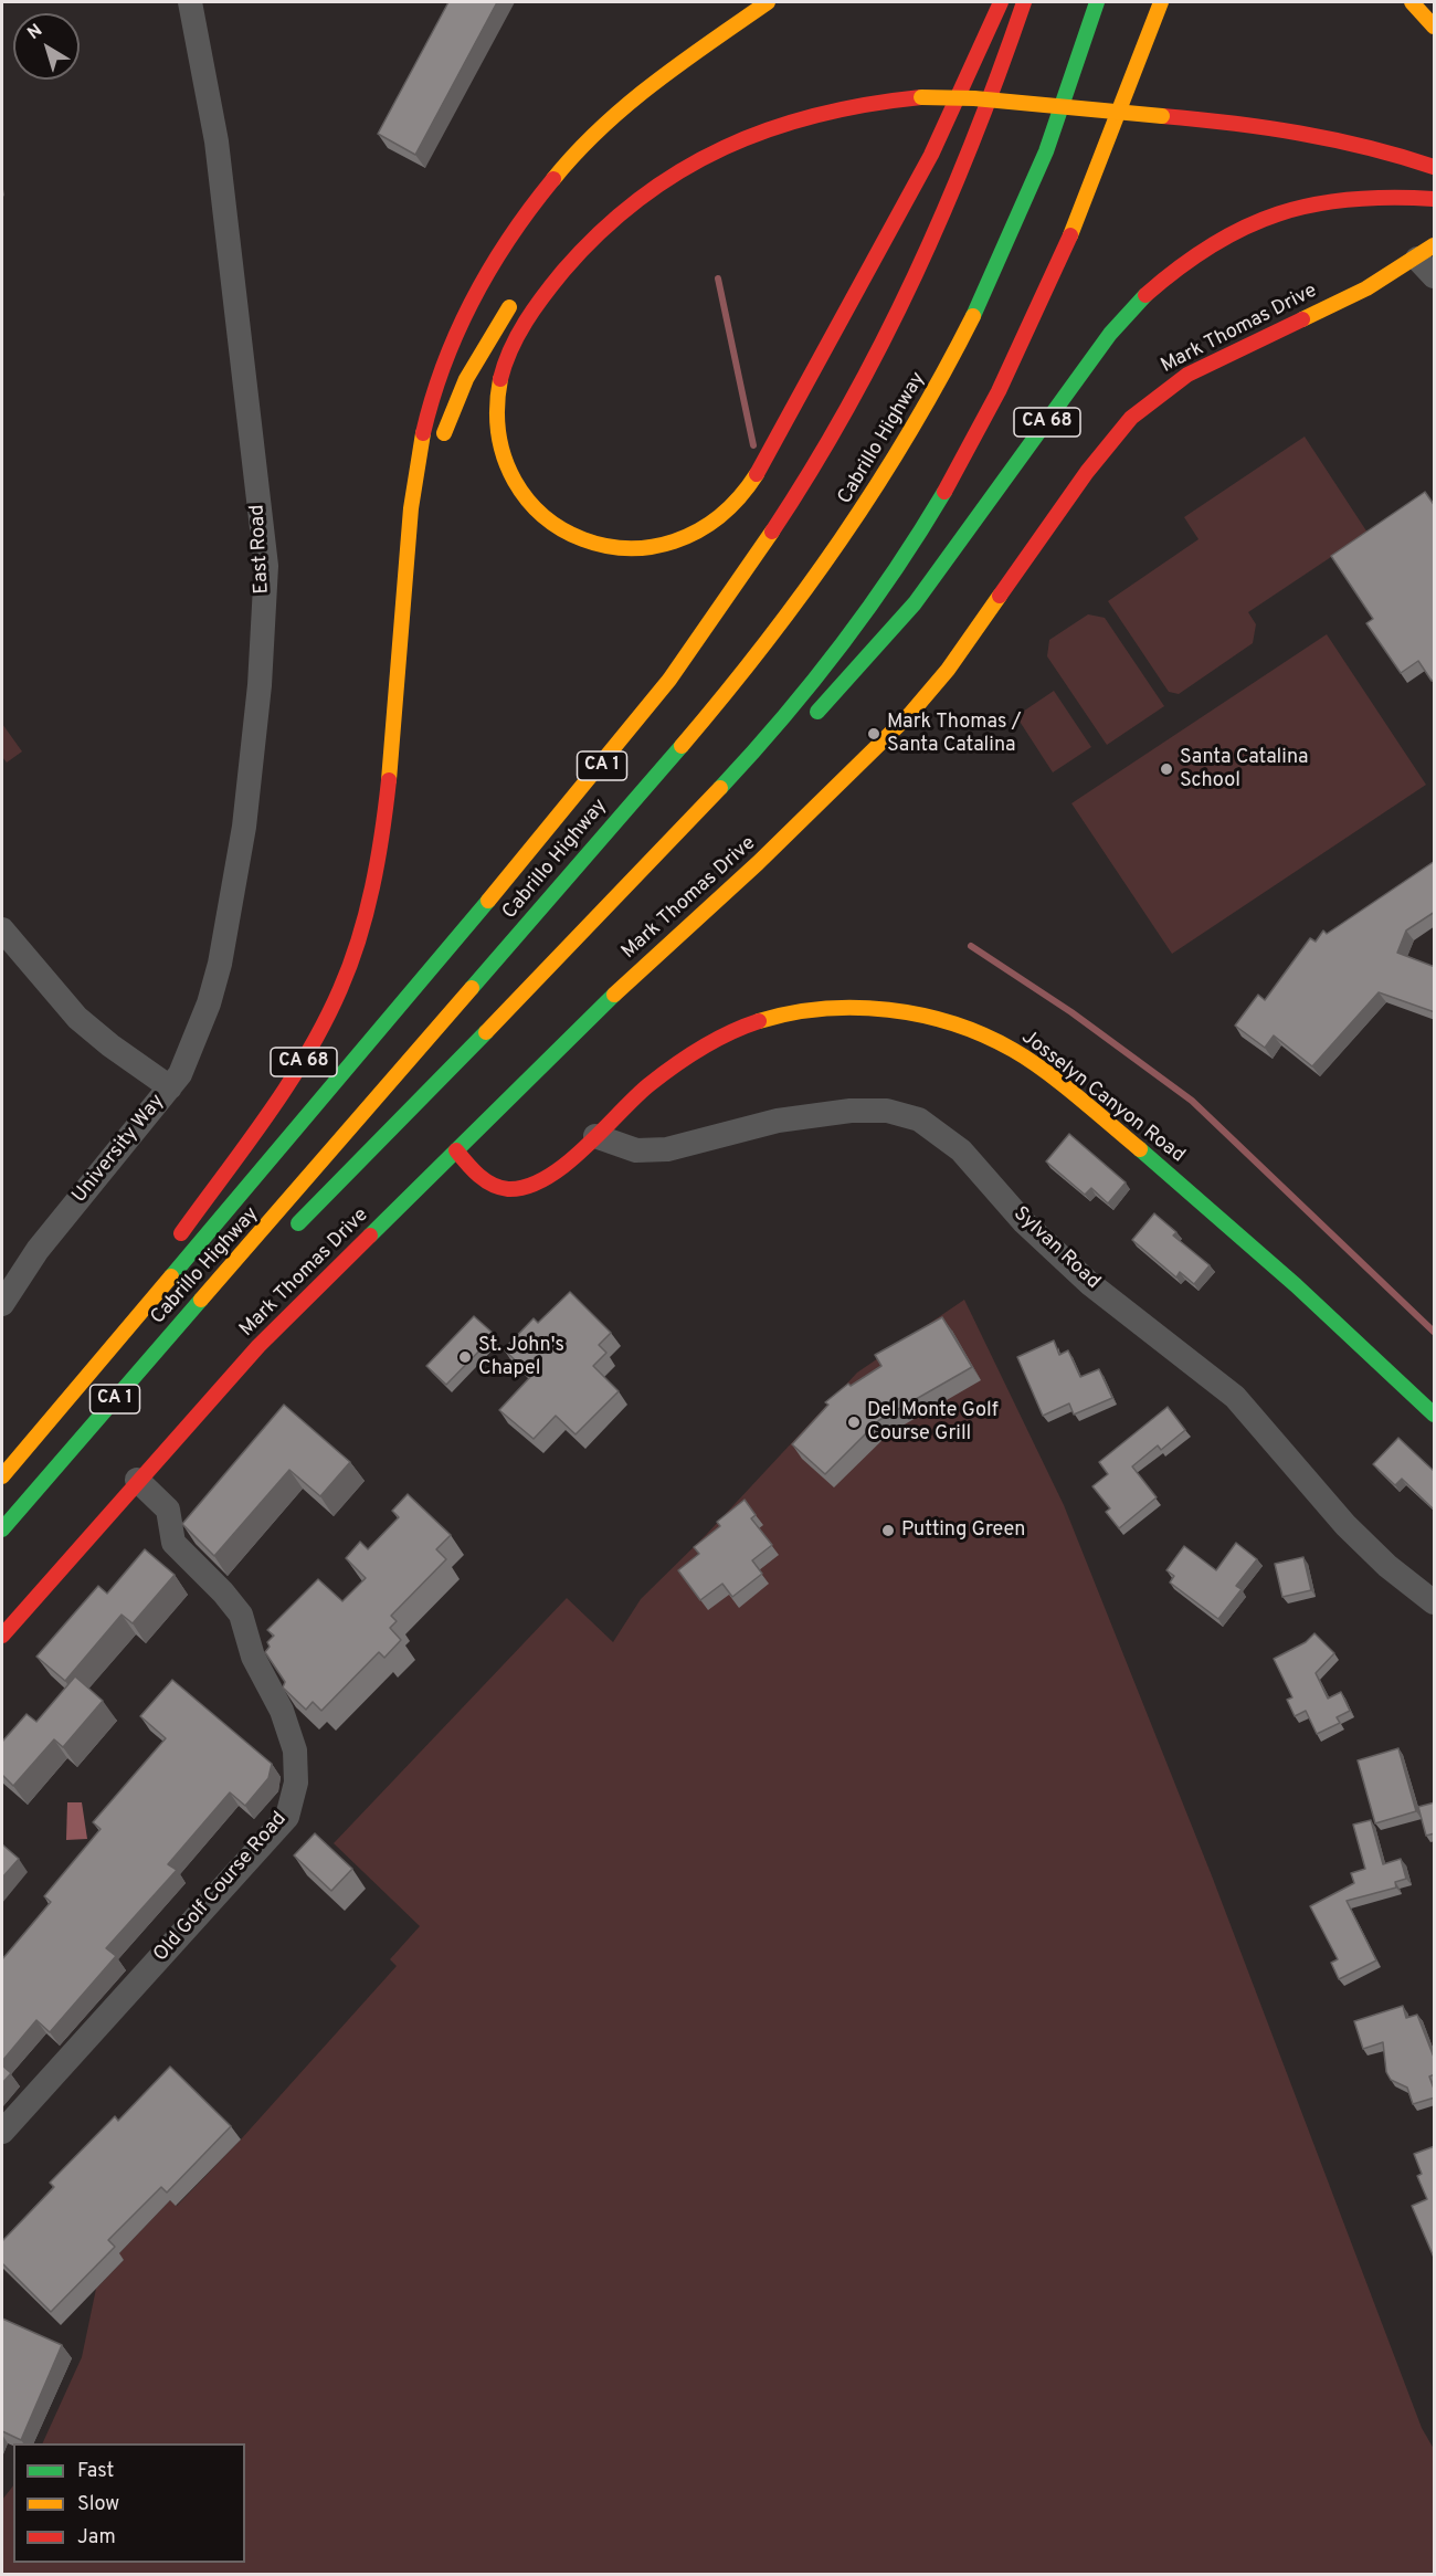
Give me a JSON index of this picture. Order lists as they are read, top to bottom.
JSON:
{
  "streets": {
    "main road": [
      "Mark Thomas Drive",
      "CA 68",
      "Cabrillo Highway",
      "CA 1",
      "Josselyn Canyon Road"
    ],
    "street": [
      "East Road",
      "University Way",
      "Sylvan Road",
      "Old Golf Course Road"
    ]
  },
  "crossings": [
    ["Mark Thomas Drive", "Josselyn Canyon Road"],
    ["Mark Thomas Drive", "Old Golf Course Road"],
    ["East Road", "University Way"],
    ["Josselyn Canyon Road", "Sylvan Road"]
  ],
  "places": [
    "Mark Thomas / Santa Catalina",
    "Santa Catalina School",
    "St. John's Chapel",
    "Del Monte Golf Course Grill",
    "Putting Green"
  ],
  "legend": ["Fast", "Slow", "Jam"],
  "north": "top left"
}
